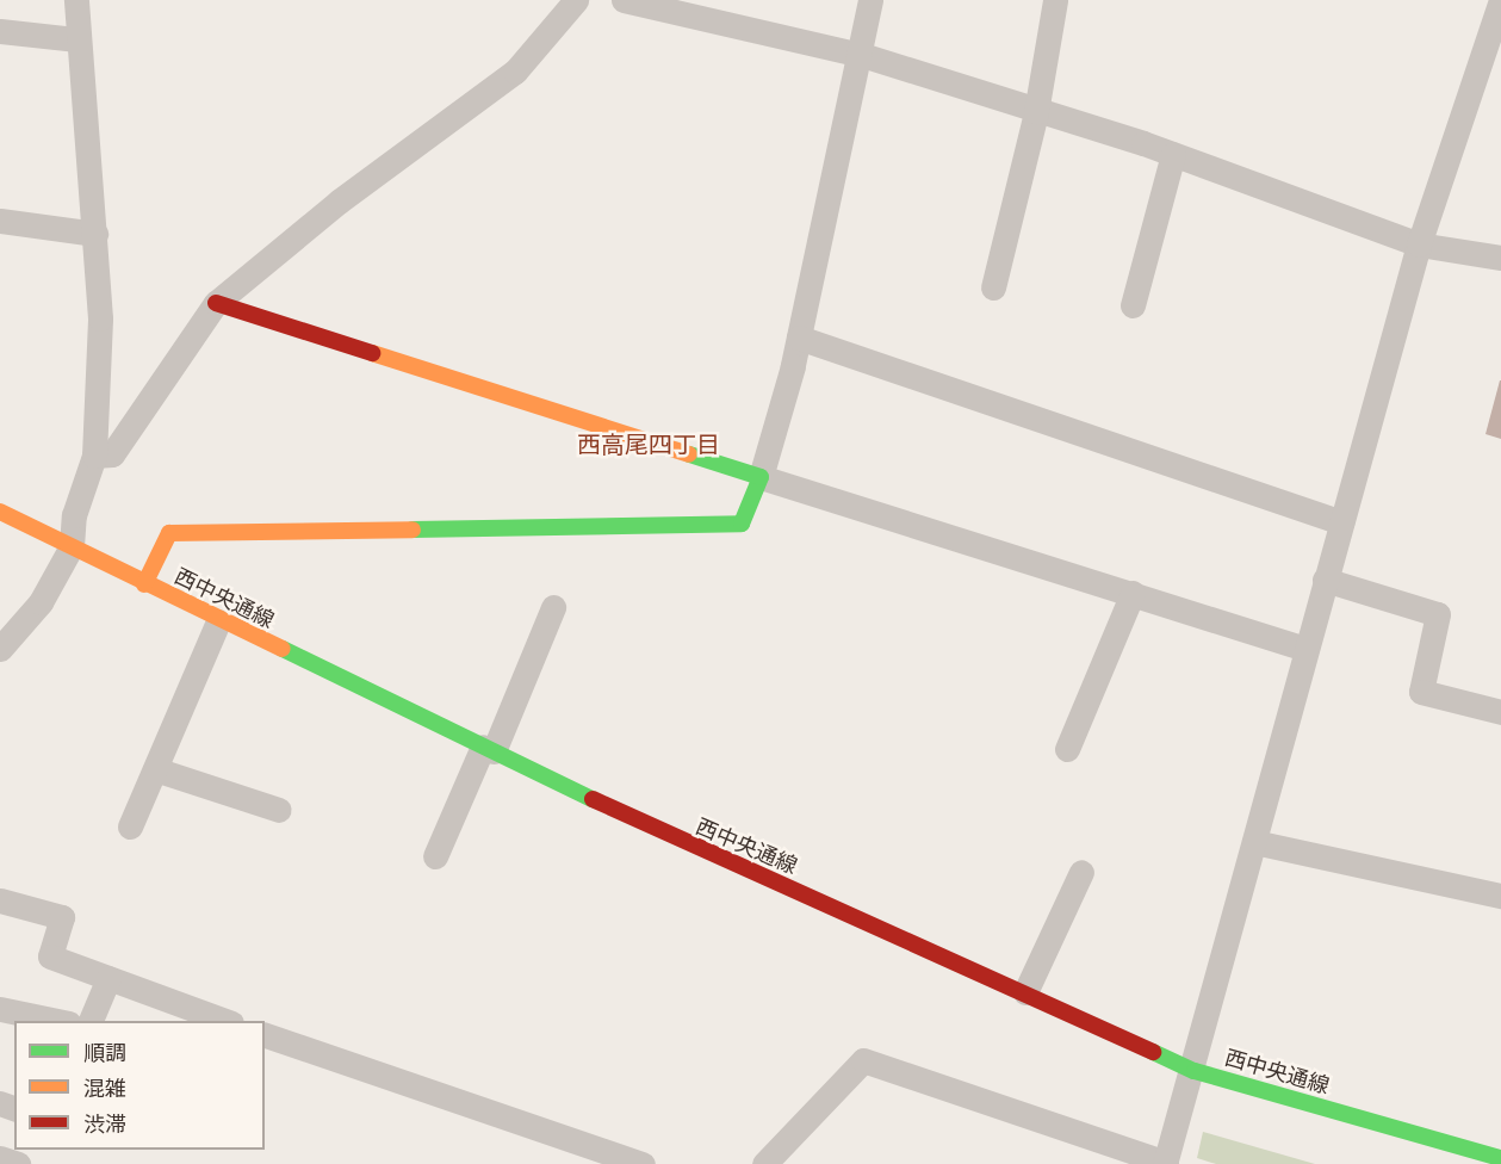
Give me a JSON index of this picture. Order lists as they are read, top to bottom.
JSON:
{
  "streets": {
    "street": ["西中央通線"]
  },
  "districts": ["西高尾四丁目"],
  "legend": ["順調", "混雑", "渋滞"]
}
